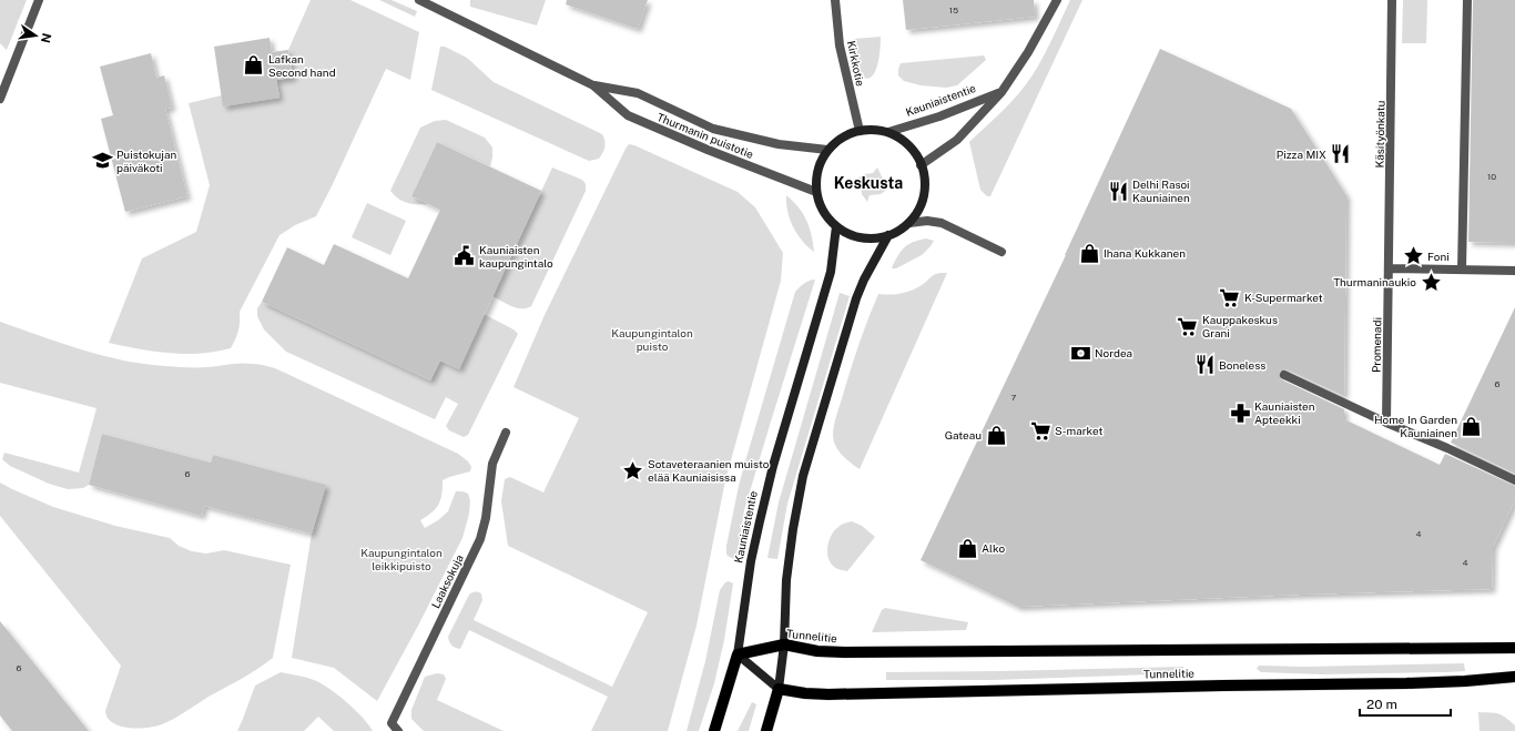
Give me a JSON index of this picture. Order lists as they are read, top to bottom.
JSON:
{
  "streets": {
    "main road": ["Kauniaistentie", "Tunnelitie"],
    "street": [
      "Kirkkotie",
      "Käsityönkatu",
      "Thurmanin puistotie",
      "Promenadi",
      "Laaksokuja"
    ]
  },
  "crossings": [
    ["Kirkkotie", "Kauniaistentie"],
    ["Kirkkotie", "Thurmanin puistotie"],
    ["Kauniaistentie", "Thurmanin puistotie"],
    ["Kauniaistentie", "Tunnelitie"],
    ["Käsityönkatu", "Promenadi"]
  ],
  "districts": ["Keskusta"],
  "parks": ["Kaupungintalon puisto", "Kaupungintalon leikkipuisto"],
  "places": {
    "shop": [
      "Lafkan Second hand",
      "Ihana Kukkanen",
      "Home In Garden Kauniainen",
      "Gateau",
      "Alko"
    ],
    "restaurant": ["Pizza MIX", "Delhi Rasoi Kauniainen", "Boneless"],
    "school or university": ["Puistokujan päiväkoti"],
    "public building": ["Kauniaisten kaupungintalo"],
    "place": ["Foni", "Thurmaninaukio", "Sotaveteraanien muisto elää Kauniaisissa"],
    "supermarket": ["K-Supermarket", "Kauppakeskus Grani", "S-market"],
    "bank": ["Nordea"],
    "pharmacy": ["Kauniaisten Apteekki"]
  },
  "house_numbers": [
    "15",
    "10",
    "6",
    "7",
    "6",
    "4",
    "4",
    "6"
  ],
  "scale_bar": "20 m",
  "north": "right"
}
